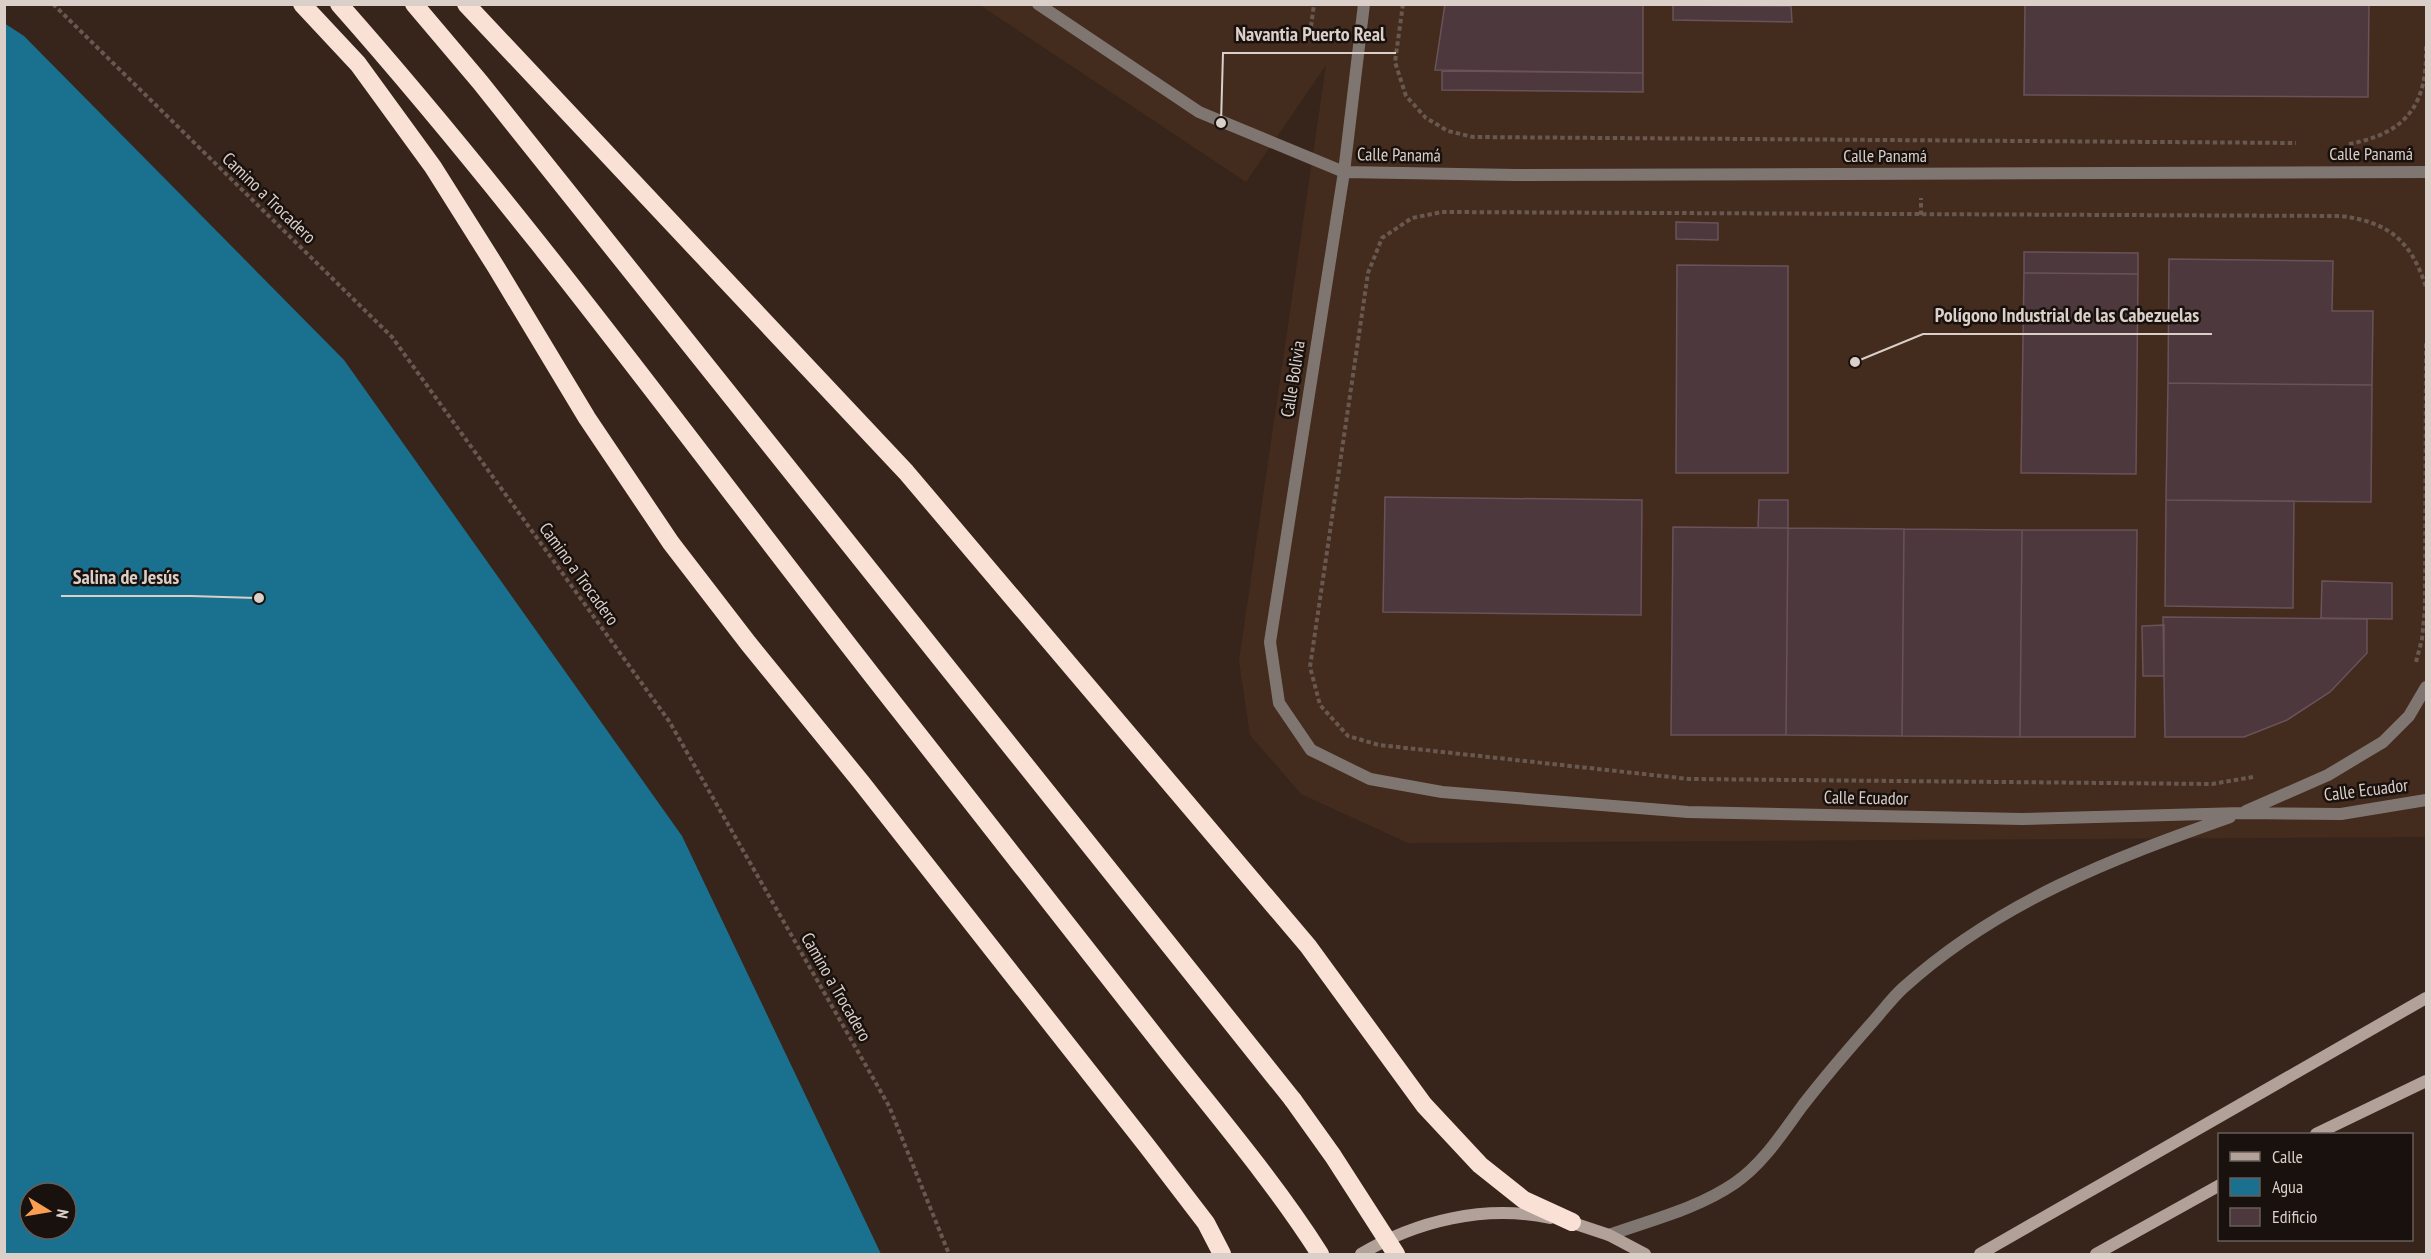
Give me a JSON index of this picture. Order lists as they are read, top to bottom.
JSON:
{
  "streets": {
    "street": ["Calle Panamá", "Calle Bolivia", "Calle Ecuador"],
    "path": ["Camino a Trocadero"]
  },
  "crossings": [
    ["Calle Panamá", "Calle Bolivia"],
    ["Calle Bolivia", "Calle Ecuador"]
  ],
  "places": ["Navantia Puerto Real", "Polígono Industrial de las Cabezuelas", "Salina de Jesús"],
  "legend": ["Calle", "Agua", "Edificio"],
  "north": "right"
}
